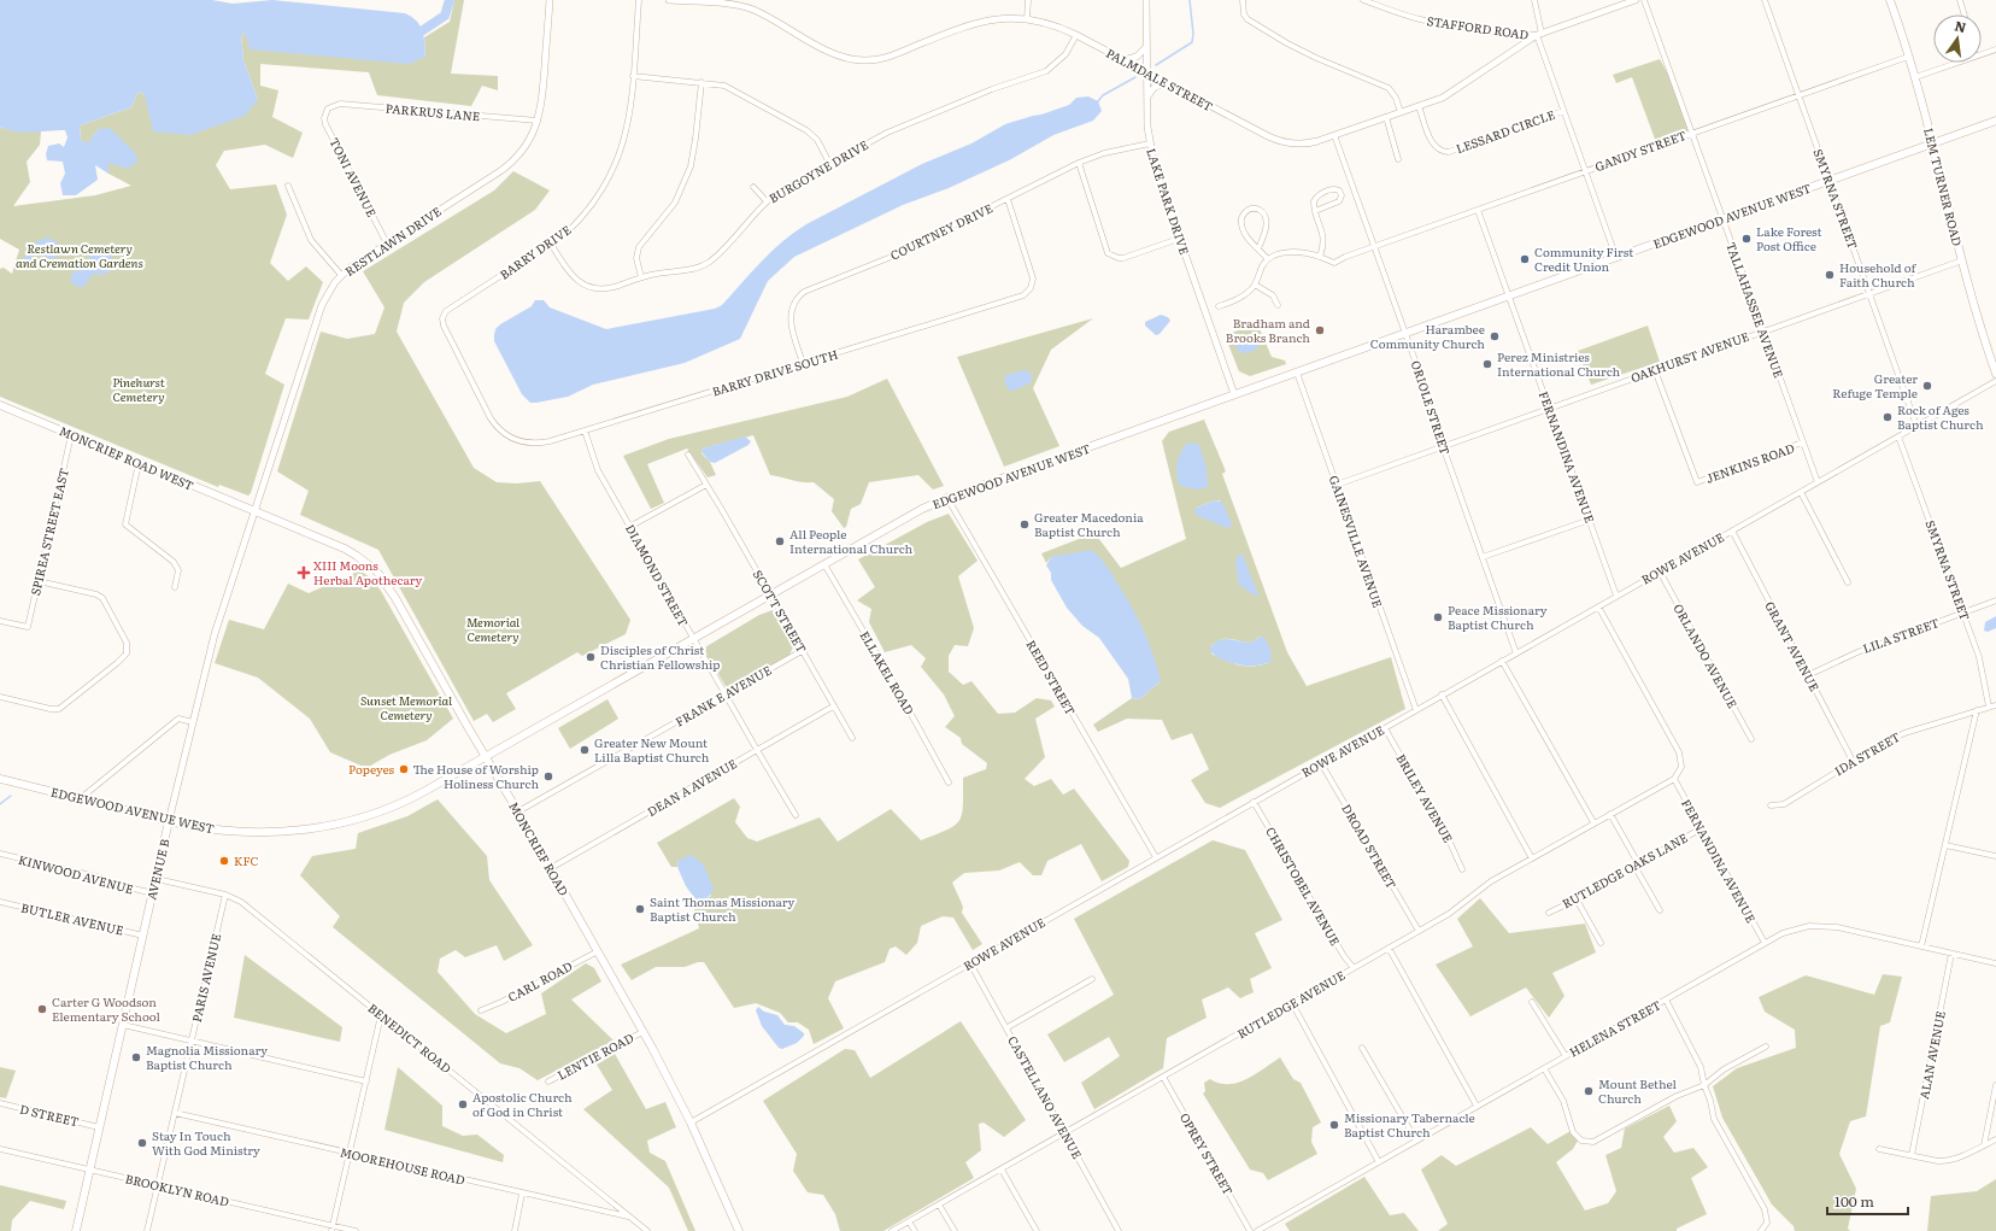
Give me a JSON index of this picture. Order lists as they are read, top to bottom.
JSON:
{
  "streets": {
    "main road": [
      "LEM TURNER ROAD",
      "EDGEWOOD AVENUE WEST",
      "MONCRIEF ROAD WEST",
      "MONCRIEF ROAD",
      "AVENUE B"
    ],
    "street": [
      "STAFFORD ROAD",
      "PALMDALE STREET",
      "PARKRUS LANE",
      "LESSARD CIRCLE",
      "GANDY STREET",
      "BURGOYNE DRIVE",
      "TONI AVENUE",
      "SMYRNA STREET",
      "LAKE PARK DRIVE",
      "COURTNEY DRIVE",
      "RESTLAWN DRIVE",
      "BARRY DRIVE",
      "TALLAHASSEE AVENUE",
      "OAKHURST AVENUE",
      "BARRY DRIVE SOUTH",
      "ORIOLE STREET",
      "FERNANDINA AVENUE",
      "JENKINS ROAD",
      "SPIREA STREET EAST",
      "GAINESVILLE AVENUE",
      "ROWE AVENUE",
      "DIAMOND STREET",
      "SCOTT STREET",
      "LILA STREET",
      "GRANT AVENUE",
      "ORLANDO AVENUE",
      "ELLAKEL ROAD",
      "REED STREET",
      "FRANK E AVENUE",
      "IDA STREET",
      "DEAN A AVENUE",
      "BRILEY AVENUE",
      "DROAD STREET",
      "RUTLEDGE OAKS LANE",
      "KINWOOD AVENUE",
      "CHRISTOBEL AVENUE",
      "BUTLER AVENUE",
      "PARIS AVENUE",
      "CARL ROAD",
      "RUTLEDGE AVENUE",
      "HELENA STREET",
      "BENEDICT ROAD",
      "ALAN AVENUE",
      "LENTIE ROAD",
      "CASTELLANO AVENUE",
      "D STREET",
      "OPREY STREET",
      "MOOREHOUSE ROAD",
      "BROOKLYN ROAD"
    ]
  },
  "crossings": [
    ["STAFFORD ROAD", "PALMDALE STREET"],
    ["PALMDALE STREET", "LESSARD CIRCLE"],
    ["PALMDALE STREET", "BURGOYNE DRIVE"],
    ["PALMDALE STREET", "LAKE PARK DRIVE"],
    ["PALMDALE STREET", "ORIOLE STREET"],
    ["PARKRUS LANE", "TONI AVENUE"],
    ["PARKRUS LANE", "RESTLAWN DRIVE"],
    ["GANDY STREET", "LEM TURNER ROAD"],
    ["GANDY STREET", "SMYRNA STREET"],
    ["GANDY STREET", "TALLAHASSEE AVENUE"],
    ["GANDY STREET", "ORIOLE STREET"],
    ["GANDY STREET", "FERNANDINA AVENUE"],
    ["BURGOYNE DRIVE", "BARRY DRIVE"],
    ["TONI AVENUE", "RESTLAWN DRIVE"],
    ["LEM TURNER ROAD", "EDGEWOOD AVENUE WEST"],
    ["LEM TURNER ROAD", "OAKHURST AVENUE"],
    ["SMYRNA STREET", "EDGEWOOD AVENUE WEST"],
    ["SMYRNA STREET", "OAKHURST AVENUE"],
    ["SMYRNA STREET", "ROWE AVENUE"],
    ["SMYRNA STREET", "LILA STREET"],
    ["SMYRNA STREET", "IDA STREET"],
    ["LAKE PARK DRIVE", "EDGEWOOD AVENUE WEST"],
    ["LAKE PARK DRIVE", "COURTNEY DRIVE"],
    ["EDGEWOOD AVENUE WEST", "TALLAHASSEE AVENUE"],
    ["EDGEWOOD AVENUE WEST", "ORIOLE STREET"],
    ["EDGEWOOD AVENUE WEST", "FERNANDINA AVENUE"],
    ["EDGEWOOD AVENUE WEST", "GAINESVILLE AVENUE"],
    ["EDGEWOOD AVENUE WEST", "DIAMOND STREET"],
    ["EDGEWOOD AVENUE WEST", "SCOTT STREET"],
    ["EDGEWOOD AVENUE WEST", "ELLAKEL ROAD"],
    ["EDGEWOOD AVENUE WEST", "REED STREET"],
    ["EDGEWOOD AVENUE WEST", "MONCRIEF ROAD"],
    ["EDGEWOOD AVENUE WEST", "AVENUE B"],
    ["COURTNEY DRIVE", "BARRY DRIVE SOUTH"],
    ["RESTLAWN DRIVE", "MONCRIEF ROAD WEST"],
    ["RESTLAWN DRIVE", "MONCRIEF ROAD"],
    ["RESTLAWN DRIVE", "AVENUE B"],
    ["BARRY DRIVE", "BARRY DRIVE SOUTH"],
    ["TALLAHASSEE AVENUE", "OAKHURST AVENUE"],
    ["TALLAHASSEE AVENUE", "JENKINS ROAD"],
    ["TALLAHASSEE AVENUE", "ROWE AVENUE"],
    ["OAKHURST AVENUE", "ORIOLE STREET"],
    ["OAKHURST AVENUE", "FERNANDINA AVENUE"],
    ["OAKHURST AVENUE", "JENKINS ROAD"],
    ["OAKHURST AVENUE", "GAINESVILLE AVENUE"],
    ["BARRY DRIVE SOUTH", "DIAMOND STREET"],
    ["ORIOLE STREET", "ROWE AVENUE"],
    ["FERNANDINA AVENUE", "ROWE AVENUE"],
    ["FERNANDINA AVENUE", "RUTLEDGE OAKS LANE"],
    ["FERNANDINA AVENUE", "RUTLEDGE AVENUE"],
    ["FERNANDINA AVENUE", "HELENA STREET"],
    ["MONCRIEF ROAD WEST", "SPIREA STREET EAST"],
    ["MONCRIEF ROAD WEST", "MONCRIEF ROAD"],
    ["MONCRIEF ROAD WEST", "AVENUE B"],
    ["GAINESVILLE AVENUE", "ROWE AVENUE"],
    ["ROWE AVENUE", "GRANT AVENUE"],
    ["ROWE AVENUE", "ORLANDO AVENUE"],
    ["ROWE AVENUE", "REED STREET"],
    ["ROWE AVENUE", "BRILEY AVENUE"],
    ["ROWE AVENUE", "DROAD STREET"],
    ["ROWE AVENUE", "MONCRIEF ROAD"],
    ["ROWE AVENUE", "CHRISTOBEL AVENUE"],
    ["ROWE AVENUE", "CASTELLANO AVENUE"],
    ["DIAMOND STREET", "FRANK E AVENUE"],
    ["DIAMOND STREET", "DEAN A AVENUE"],
    ["SCOTT STREET", "FRANK E AVENUE"],
    ["SCOTT STREET", "DEAN A AVENUE"],
    ["LILA STREET", "GRANT AVENUE"],
    ["GRANT AVENUE", "IDA STREET"],
    ["FRANK E AVENUE", "MONCRIEF ROAD"],
    ["DEAN A AVENUE", "MONCRIEF ROAD"],
    ["DROAD STREET", "RUTLEDGE AVENUE"],
    ["MONCRIEF ROAD", "AVENUE B"],
    ["MONCRIEF ROAD", "CARL ROAD"],
    ["MONCRIEF ROAD", "LENTIE ROAD"],
    ["AVENUE B", "KINWOOD AVENUE"],
    ["AVENUE B", "BUTLER AVENUE"],
    ["AVENUE B", "BENEDICT ROAD"],
    ["AVENUE B", "D STREET"],
    ["AVENUE B", "BROOKLYN ROAD"],
    ["CHRISTOBEL AVENUE", "RUTLEDGE AVENUE"],
    ["PARIS AVENUE", "BENEDICT ROAD"],
    ["PARIS AVENUE", "MOOREHOUSE ROAD"],
    ["PARIS AVENUE", "BROOKLYN ROAD"],
    ["RUTLEDGE AVENUE", "CASTELLANO AVENUE"],
    ["RUTLEDGE AVENUE", "OPREY STREET"],
    ["HELENA STREET", "ALAN AVENUE"],
    ["BENEDICT ROAD", "MOOREHOUSE ROAD"]
  ],
  "parks": [
    "Restlawn Cemetery and Cremation Gardens",
    "Pinehurst Cemetery",
    "Memorial Cemetery",
    "Sunset Memorial Cemetery"
  ],
  "places": {
    "other": [
      "Lake Forest Post Office",
      "Community First Credit Union",
      "Household of Faith Church",
      "Bradham and Brooks Branch",
      "Harambee Community Church",
      "Perez Ministries International Church",
      "Greater Refuge Temple",
      "Rock of Ages Baptist Church",
      "Greater Macedonia Baptist Church",
      "All People International Church",
      "Peace Missionary Baptist Church",
      "Disciples of Christ Christian Fellowship",
      "Greater New Mount Lilla Baptist Church",
      "Popeyes",
      "The House of Worship Holiness Church",
      "KFC",
      "Saint Thomas Missionary Baptist Church",
      "Carter G Woodson Elementary School",
      "Magnolia Missionary Baptist Church",
      "Mount Bethel Church",
      "Apostolic Church of God in Christ",
      "Missionary Tabernacle Baptist Church",
      "Stay In Touch With God Ministry"
    ],
    "health": ["XIII Moons Herbal Apothecary"]
  },
  "scale_bar": "100 m",
  "north": "top"
}
